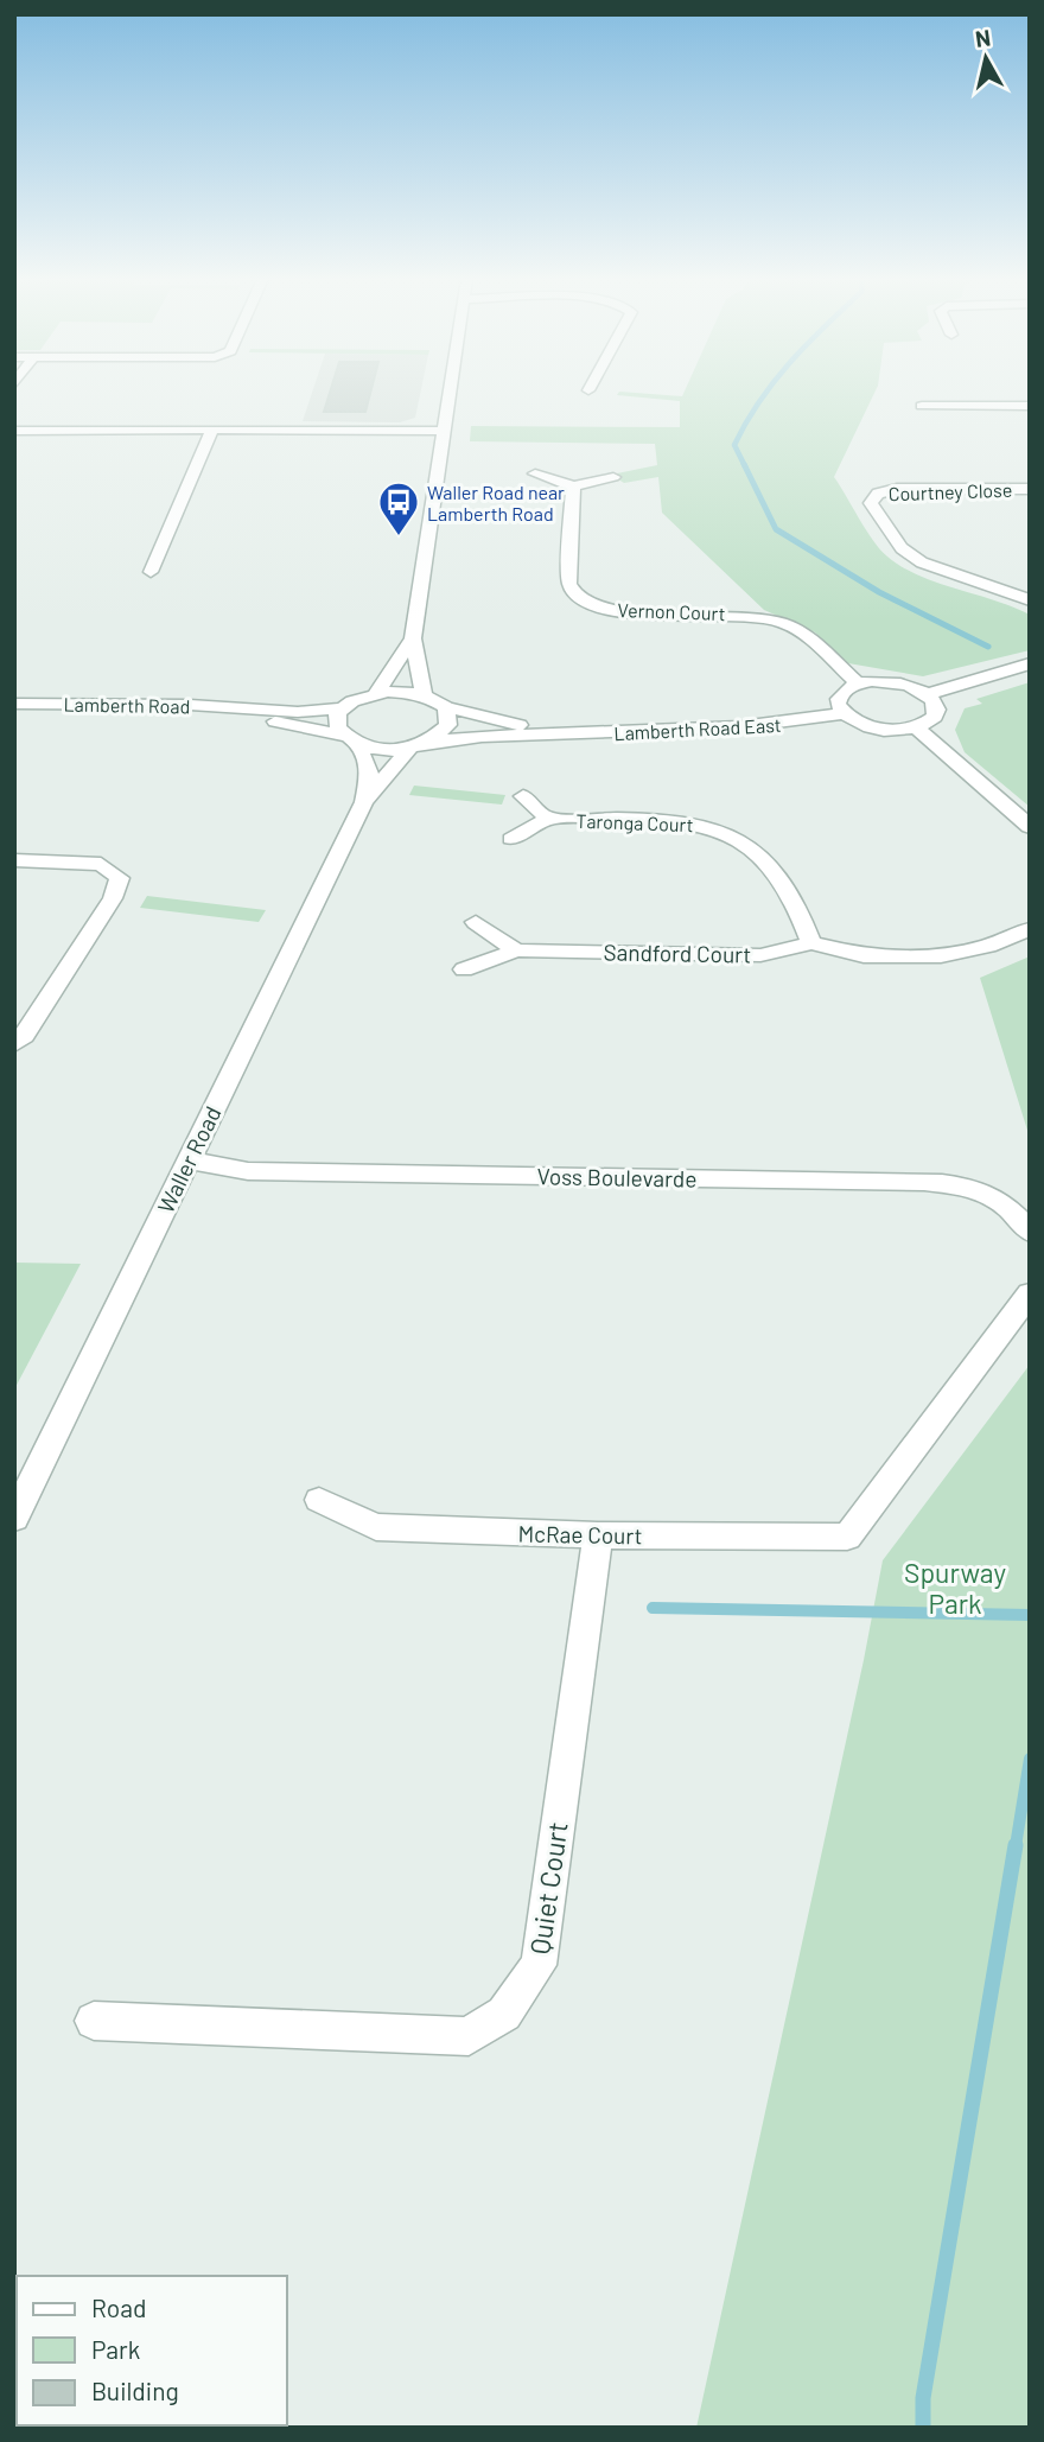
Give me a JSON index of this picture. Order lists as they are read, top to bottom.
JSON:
{
  "streets": {
    "street": [
      "Courtney Close",
      "Vernon Court",
      "Lamberth Road",
      "Lamberth Road East",
      "Taronga Court",
      "Sandford Court",
      "Waller Road",
      "Voss Boulevarde",
      "McRae Court",
      "Quiet Court"
    ]
  },
  "crossings": [
    ["Lamberth Road", "Lamberth Road East"],
    ["Lamberth Road", "Waller Road"],
    ["Lamberth Road East", "Waller Road"],
    ["Taronga Court", "Sandford Court"],
    ["Waller Road", "Voss Boulevarde"],
    ["McRae Court", "Quiet Court"]
  ],
  "parks": ["Spurway Park"],
  "places": {
    "bus stop": ["Waller Road near Lamberth Road"]
  },
  "legend": ["Road", "Park", "Building"],
  "north": "top"
}
